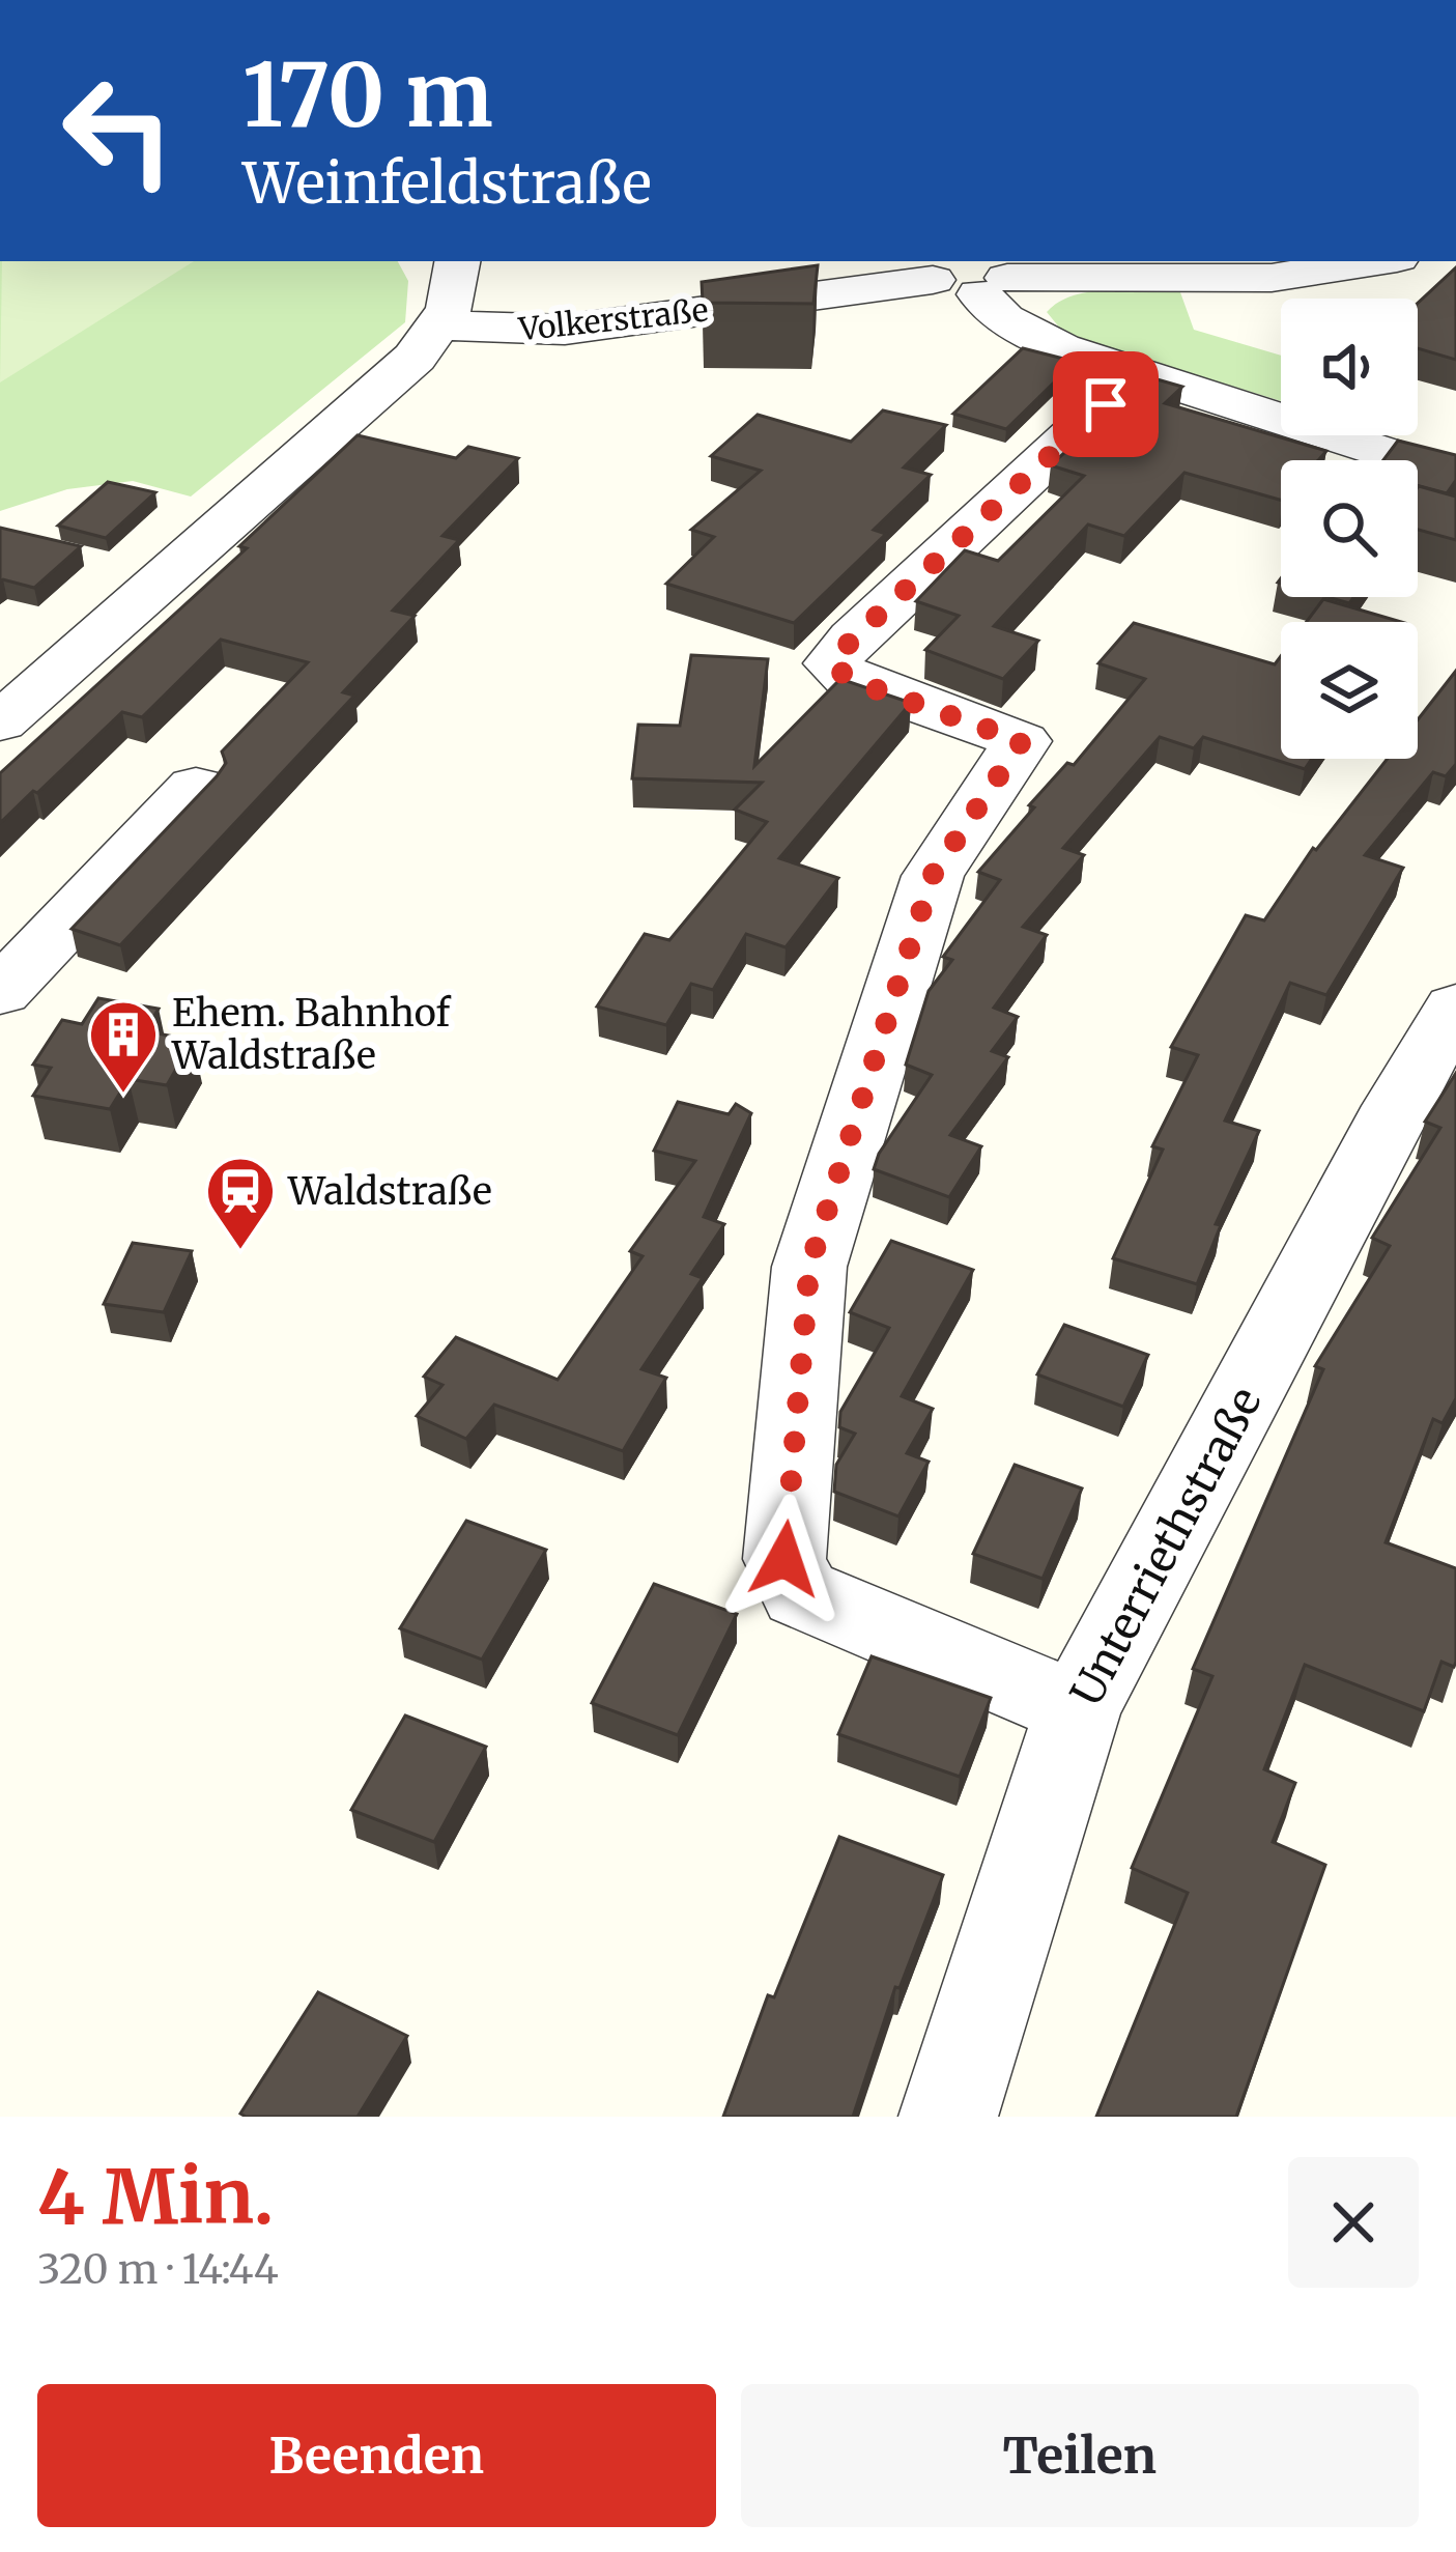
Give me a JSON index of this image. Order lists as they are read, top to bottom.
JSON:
{
  "streets": {
    "street": ["Volkerstraße", "Unterriethstraße"]
  },
  "places": {
    "building": ["Ehem. Bahnhof Waldstraße"],
    "station": ["Waldstraße"]
  },
  "page": {
    "turn": ["170 m", "Weinfeldstraße"],
    "heading": ["4 Min.", "320 m · 14:44"],
    "buttons": ["Beenden", "Teilen"]
  }
}
